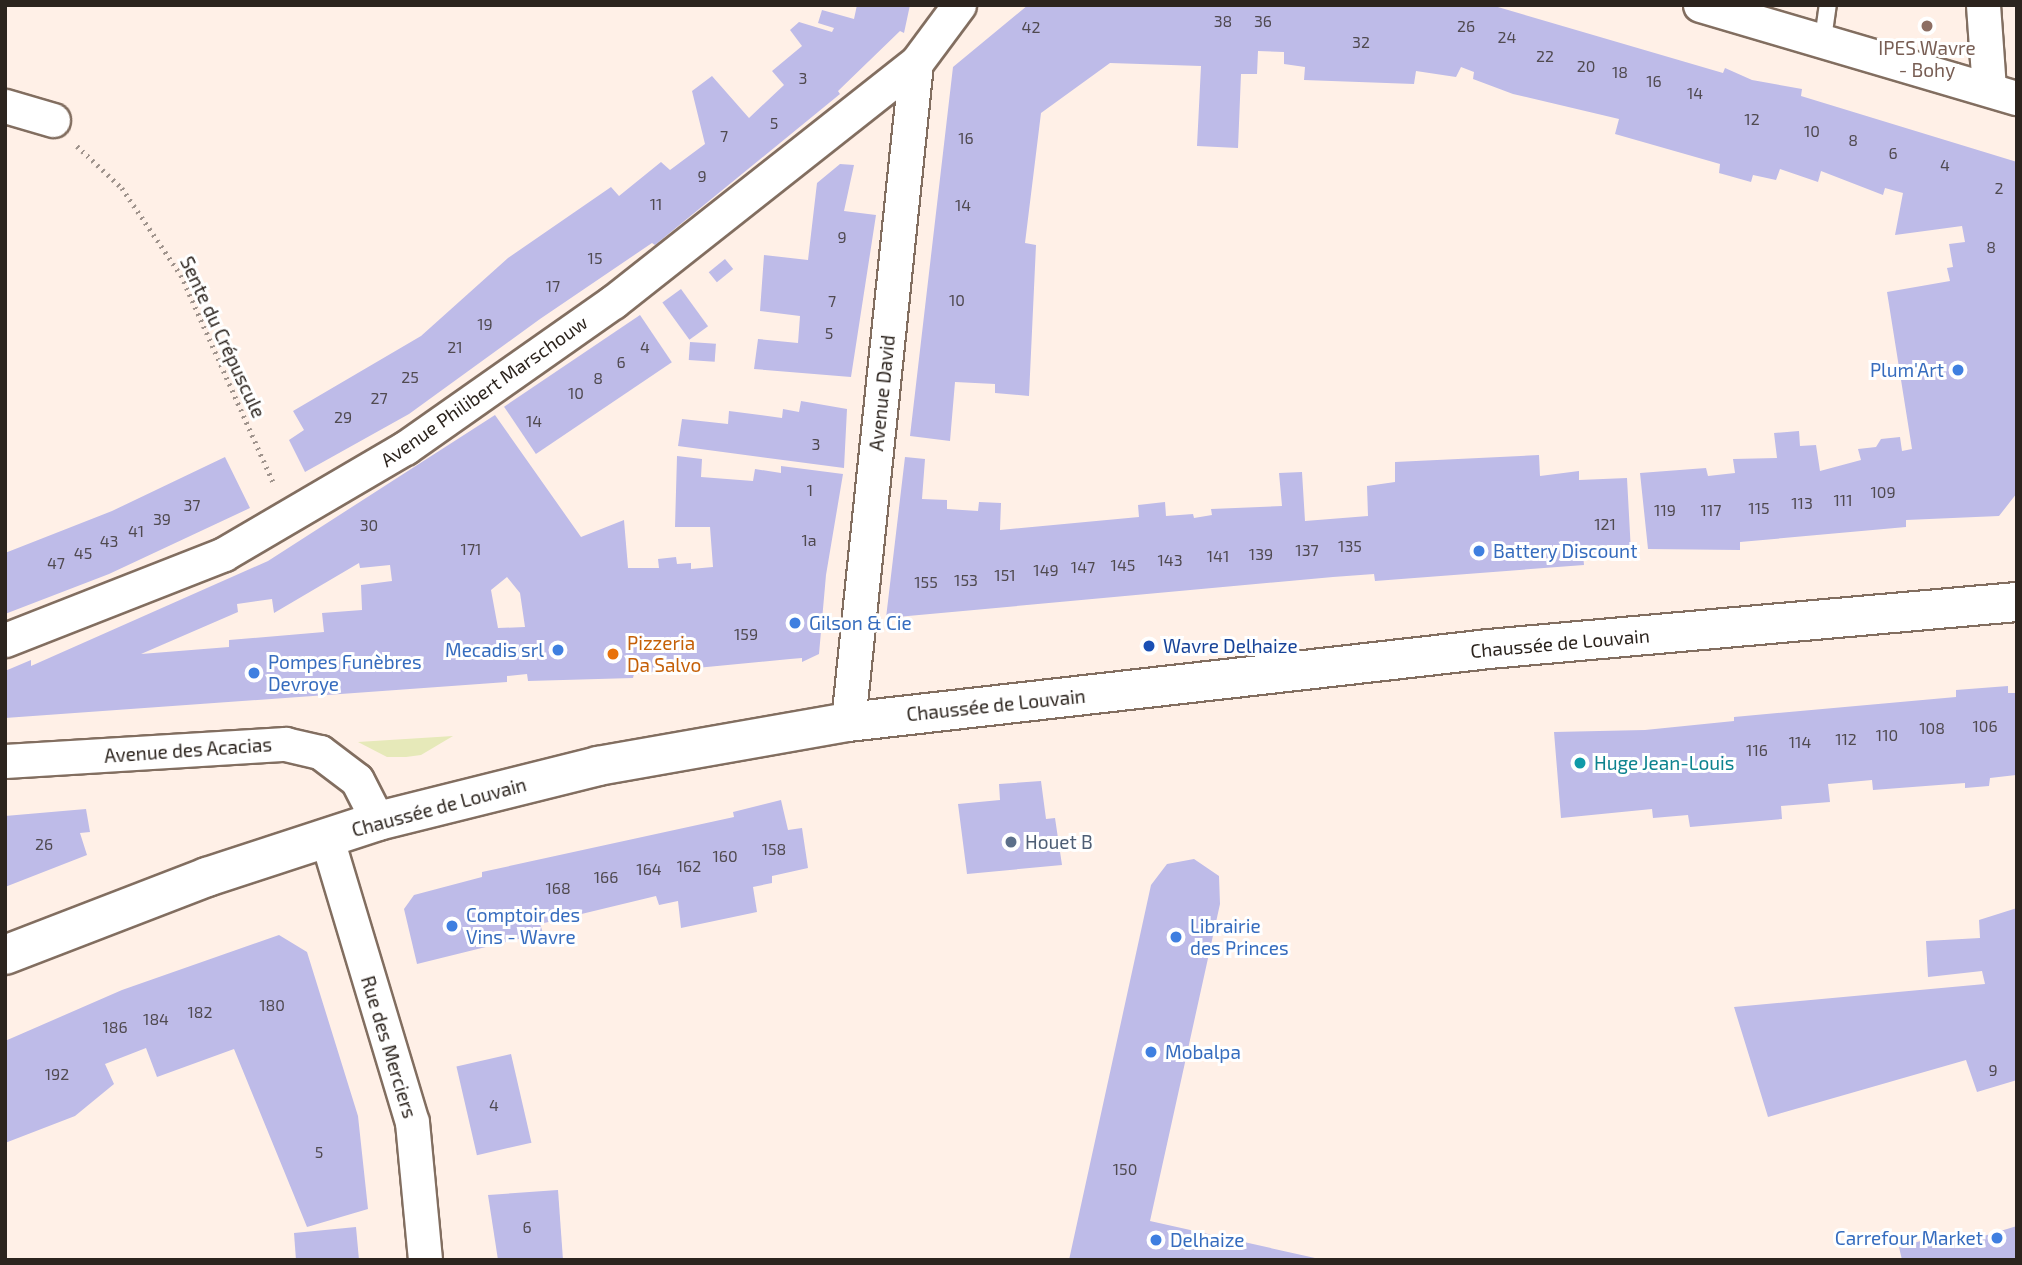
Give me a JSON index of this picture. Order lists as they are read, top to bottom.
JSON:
{
  "streets": {
    "main road": ["Chaussée de Louvain"],
    "street": [
      "Avenue Philibert Marschouw",
      "Avenue David",
      "Avenue des Acacias",
      "Rue des Merciers"
    ],
    "path": ["Sente du Crépuscule"]
  },
  "crossings": [
    ["Sente du Crépuscule", "Avenue Philibert Marschouw"],
    ["Avenue Philibert Marschouw", "Avenue David"],
    ["Avenue David", "Chaussée de Louvain"],
    ["Chaussée de Louvain", "Avenue des Acacias"],
    ["Chaussée de Louvain", "Rue des Merciers"]
  ],
  "places": [
    "IPES Wavre - Bohy",
    "Plum'Art",
    "Battery Discount",
    "Gilson & Cie",
    "Wavre Delhaize",
    "Mecadis srl",
    "Pizzeria Da Salvo",
    "Pompes Funèbres Devroye",
    "Huge Jean-Louis",
    "Houet B",
    "Comptoir des Vins - Wavre",
    "Librairie des Princes",
    "Mobalpa",
    "Carrefour Market",
    "Delhaize"
  ],
  "house_numbers": [
    "38",
    "36",
    "26",
    "42",
    "24",
    "32",
    "22",
    "20",
    "18",
    "3",
    "16",
    "14",
    "12",
    "5",
    "10",
    "7",
    "16",
    "8",
    "6",
    "4",
    "9",
    "2",
    "11",
    "14",
    "9",
    "8",
    "15",
    "17",
    "10",
    "7",
    "19",
    "5",
    "21",
    "4",
    "6",
    "25",
    "8",
    "10",
    "27",
    "29",
    "14",
    "3",
    "1",
    "109",
    "111",
    "113",
    "37",
    "115",
    "119",
    "117",
    "39",
    "121",
    "30",
    "41",
    "1a",
    "43",
    "135",
    "171",
    "137",
    "45",
    "139",
    "141",
    "143",
    "47",
    "145",
    "147",
    "149",
    "151",
    "153",
    "155",
    "159",
    "106",
    "108",
    "110",
    "112",
    "114",
    "116",
    "26",
    "158",
    "160",
    "162",
    "164",
    "166",
    "168",
    "180",
    "182",
    "184",
    "186",
    "9",
    "192",
    "4",
    "5",
    "150",
    "6"
  ]
}
